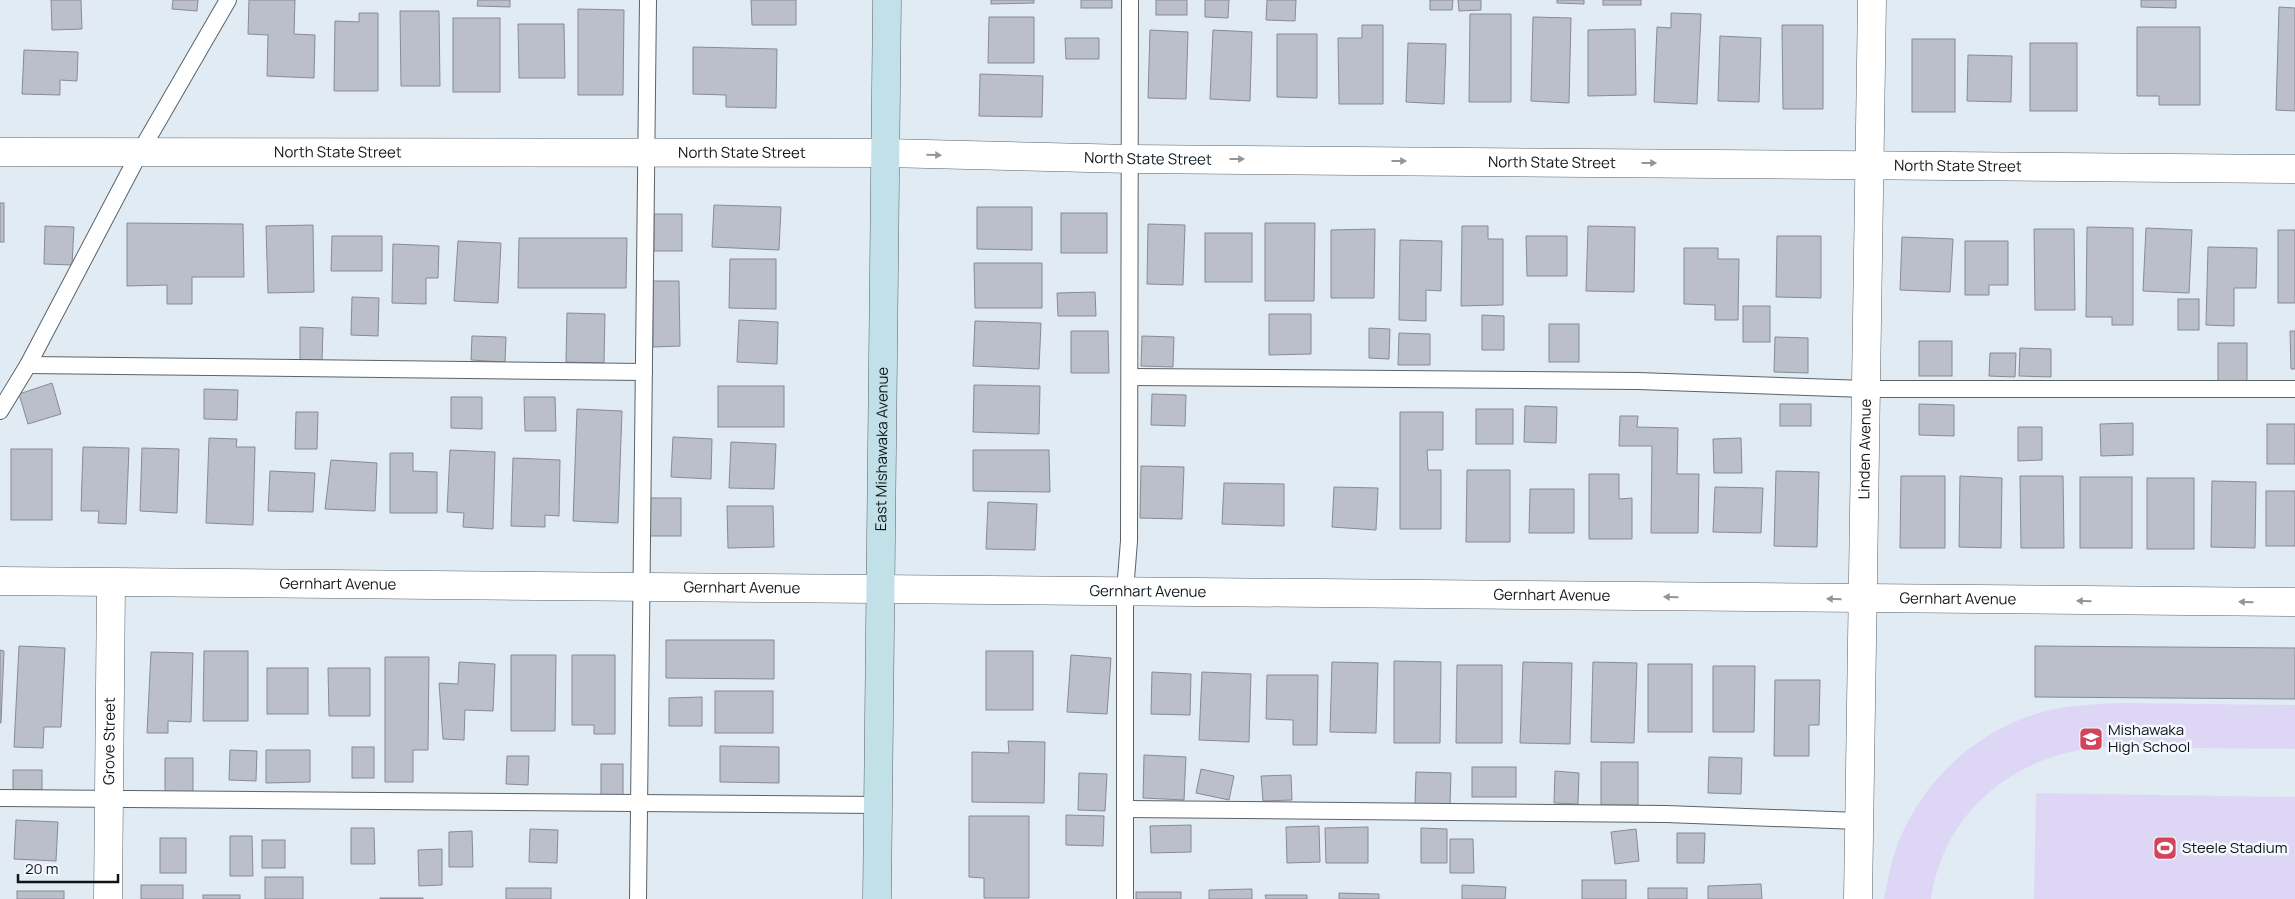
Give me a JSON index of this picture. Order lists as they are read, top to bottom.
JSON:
{
  "streets": {
    "street": [
      "North State Street",
      "East Mishawaka Avenue",
      "Linden Avenue",
      "Gernhart Avenue",
      "Grove Street"
    ]
  },
  "crossings": [
    ["North State Street", "East Mishawaka Avenue"],
    ["North State Street", "Linden Avenue"],
    ["East Mishawaka Avenue", "Gernhart Avenue"],
    ["Linden Avenue", "Gernhart Avenue"],
    ["Gernhart Avenue", "Grove Street"]
  ],
  "one_way": ["North State Street", "Gernhart Avenue"],
  "places": {
    "school or university": ["Mishawaka High School"],
    "sports": ["Steele Stadium"]
  },
  "scale_bar": "20 m"
}
